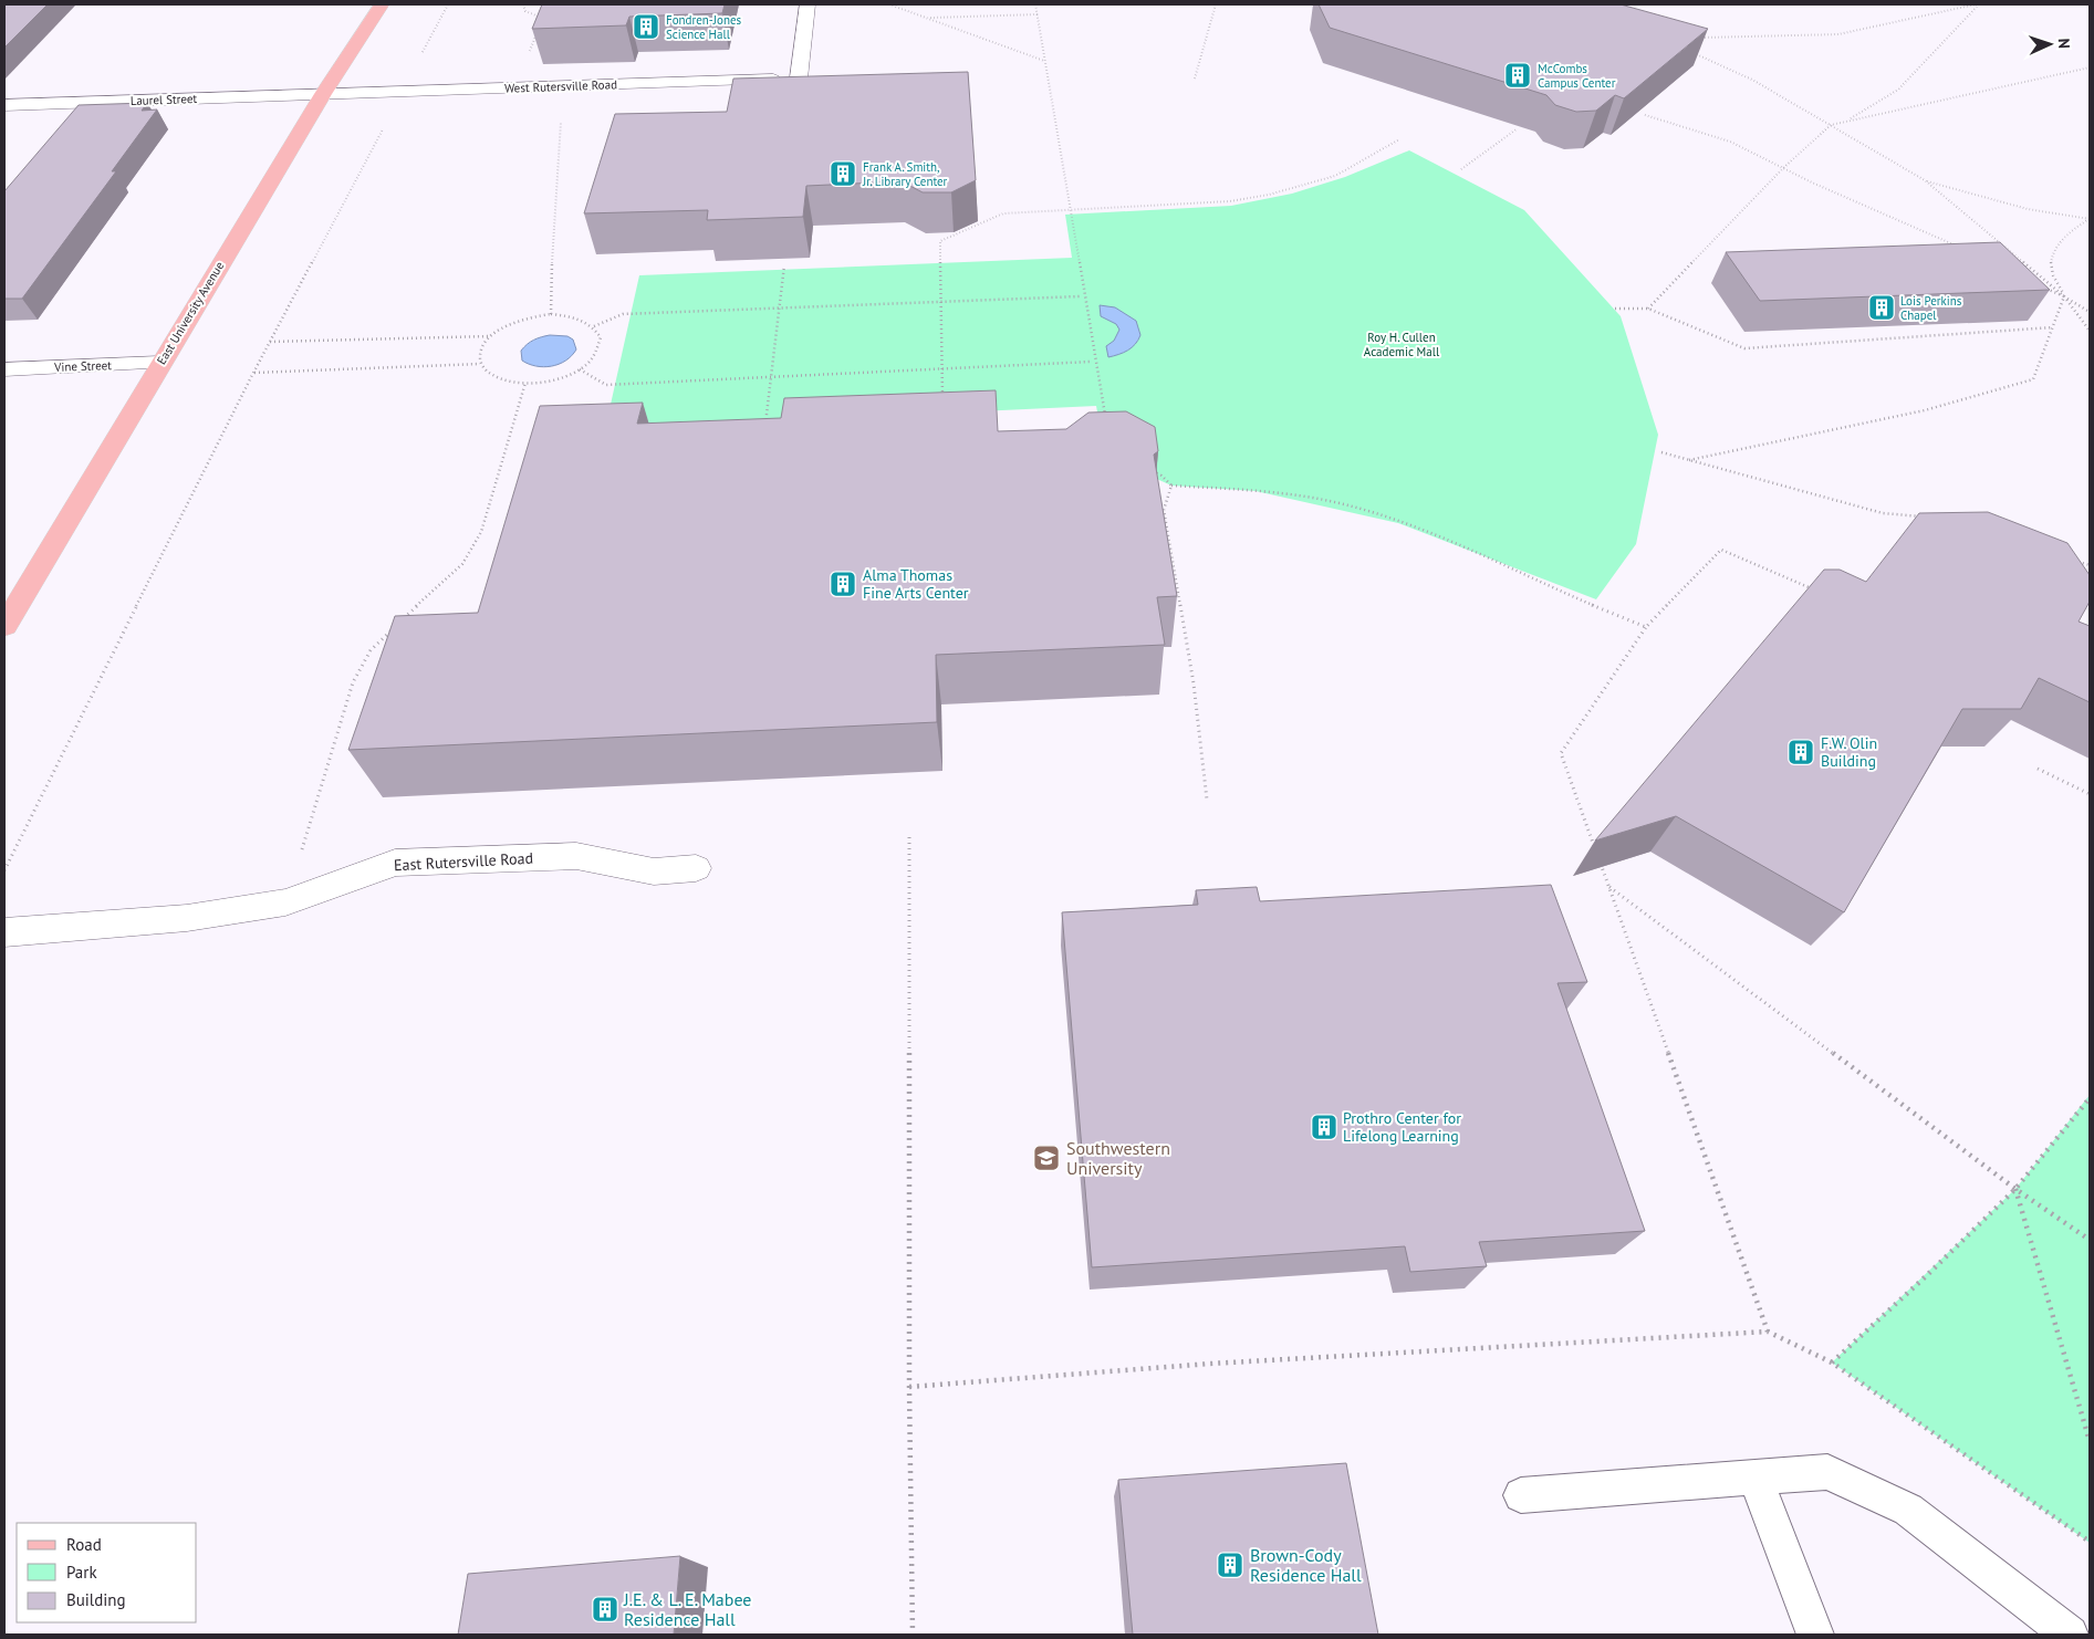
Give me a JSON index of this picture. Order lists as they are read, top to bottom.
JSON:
{
  "streets": {
    "main road": ["East University Avenue"],
    "street": [
      "West Rutersville Road",
      "Laurel Street",
      "Vine Street",
      "East Rutersville Road"
    ]
  },
  "crossings": [
    ["West Rutersville Road", "Laurel Street"],
    ["West Rutersville Road", "East University Avenue"],
    ["Laurel Street", "East University Avenue"],
    ["East University Avenue", "Vine Street"]
  ],
  "parks": ["Roy H. Cullen Academic Mall"],
  "places": {
    "building": [
      "Fondren-Jones Science Hall",
      "McCombs Campus Center",
      "Frank A. Smith, Jr. Library Center",
      "Lois Perkins Chapel",
      "Alma Thomas Fine Arts Center",
      "F.W. Olin Building",
      "Prothro Center for Lifelong Learning",
      "Brown-Cody Residence Hall",
      "J.E. & L. E. Mabee Residence Hall"
    ],
    "school or university": ["Southwestern University"]
  },
  "legend": ["Road", "Park", "Building"],
  "north": "right"
}
